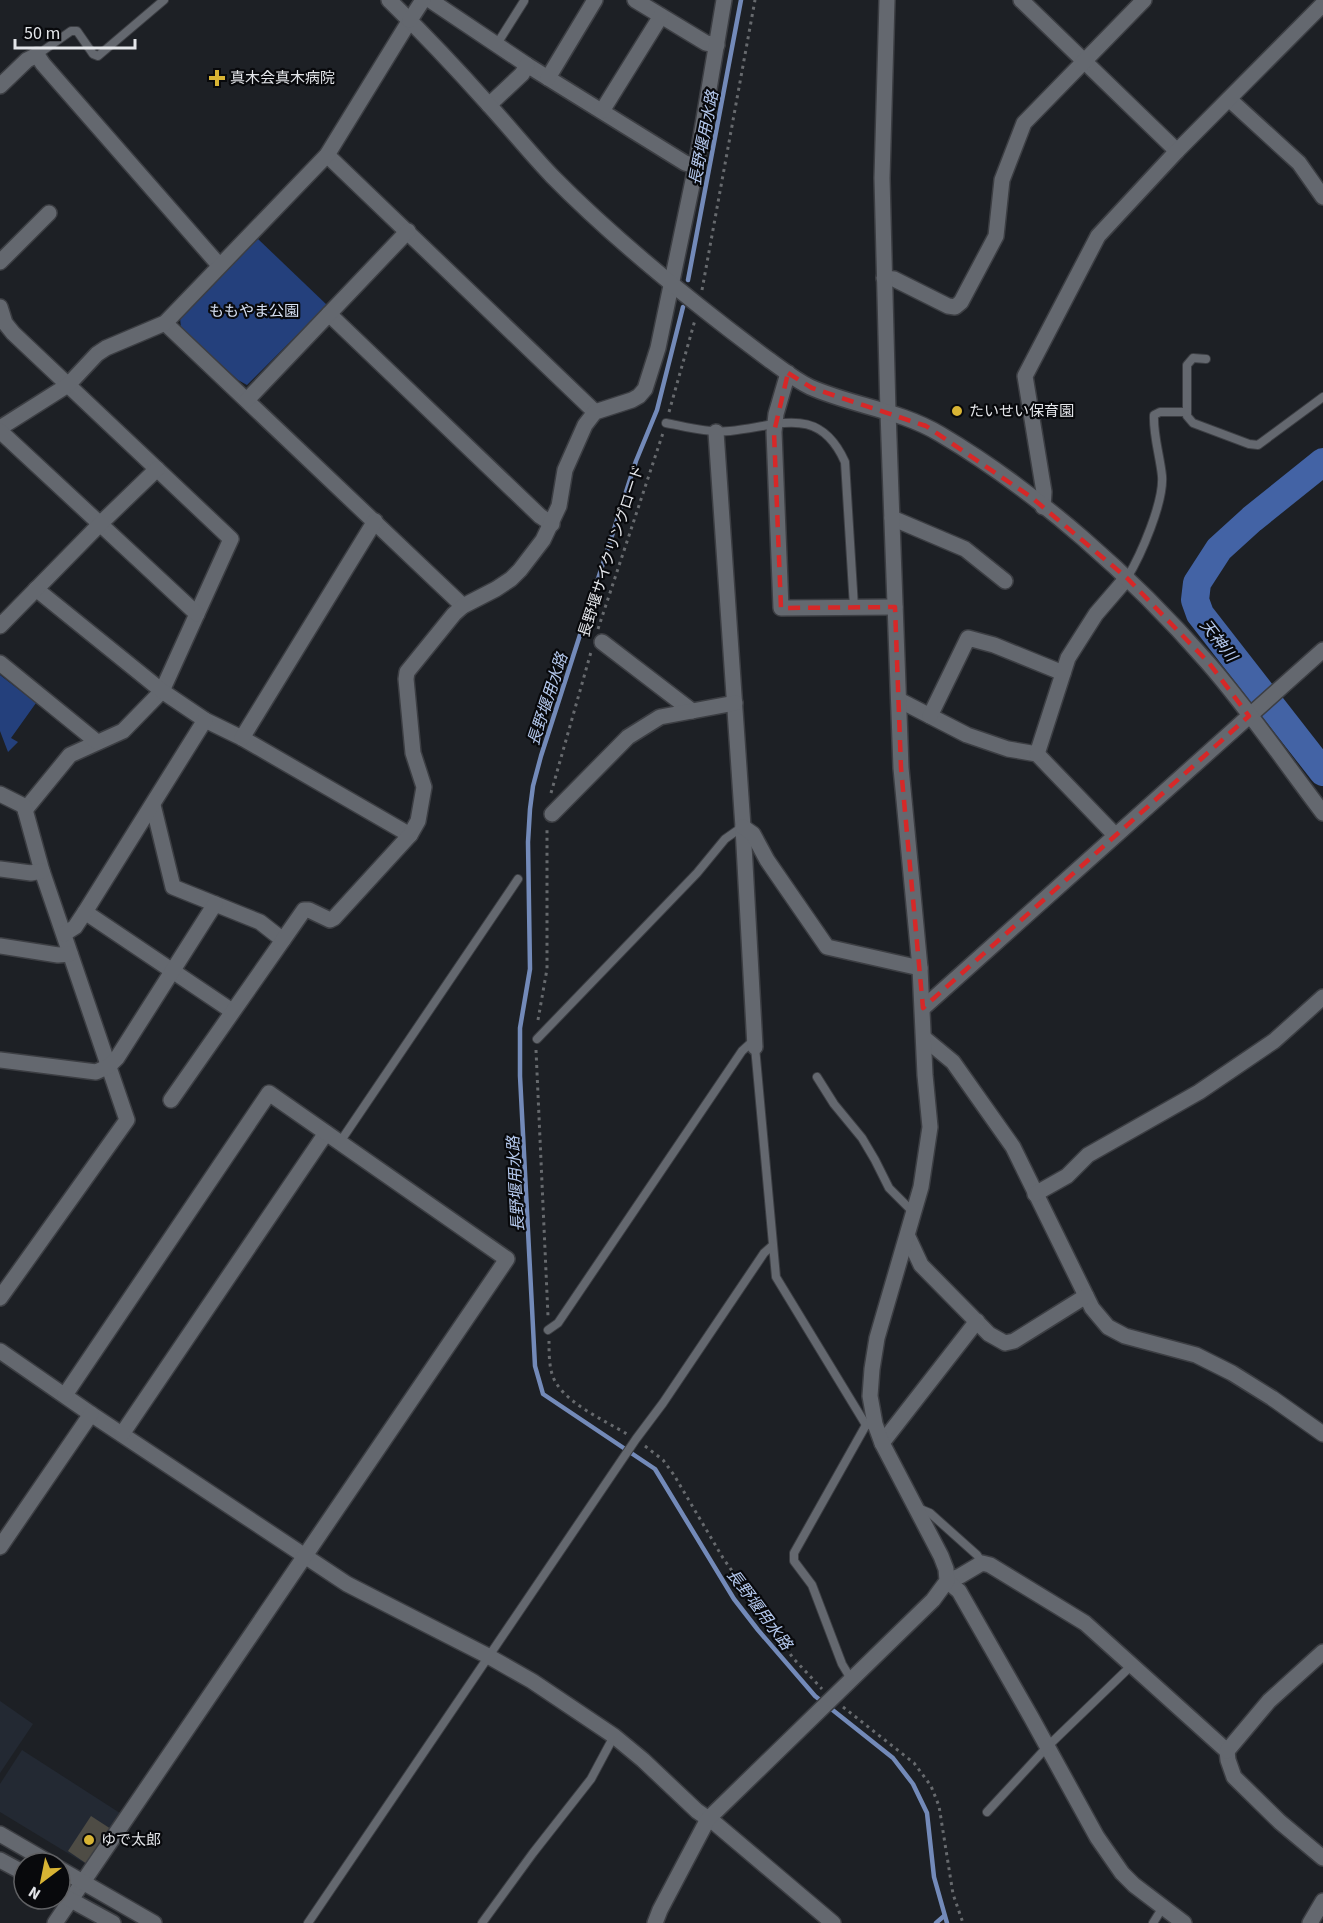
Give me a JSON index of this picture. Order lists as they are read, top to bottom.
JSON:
{
  "streets": {
    "path": ["長野堰サイクリングロード"]
  },
  "water": ["長野堰用水路", "天神川"],
  "parks": ["ももやま公園"],
  "places": {
    "health": ["真木会真木病院"],
    "other": ["たいせい保育園", "ゆで太郎"]
  },
  "scale_bar": "50 m",
  "north": "bottom left"
}
